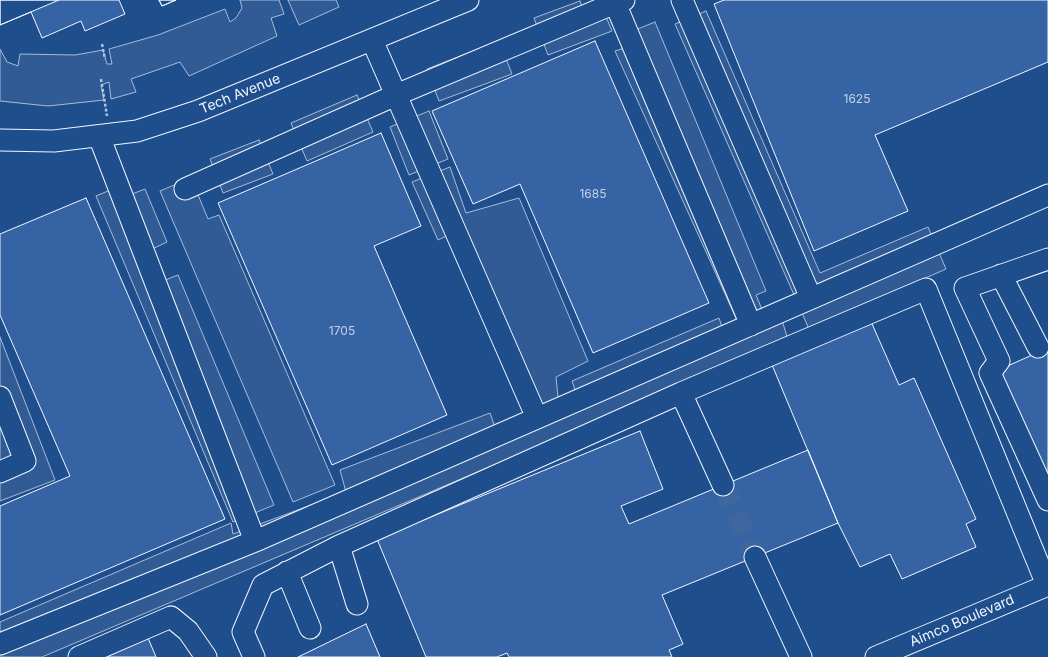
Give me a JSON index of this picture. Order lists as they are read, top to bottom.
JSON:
{
  "streets": {
    "street": ["Tech Avenue", "Aimco Boulevard"]
  },
  "house_numbers": ["1625", "1685", "1705"]
}
